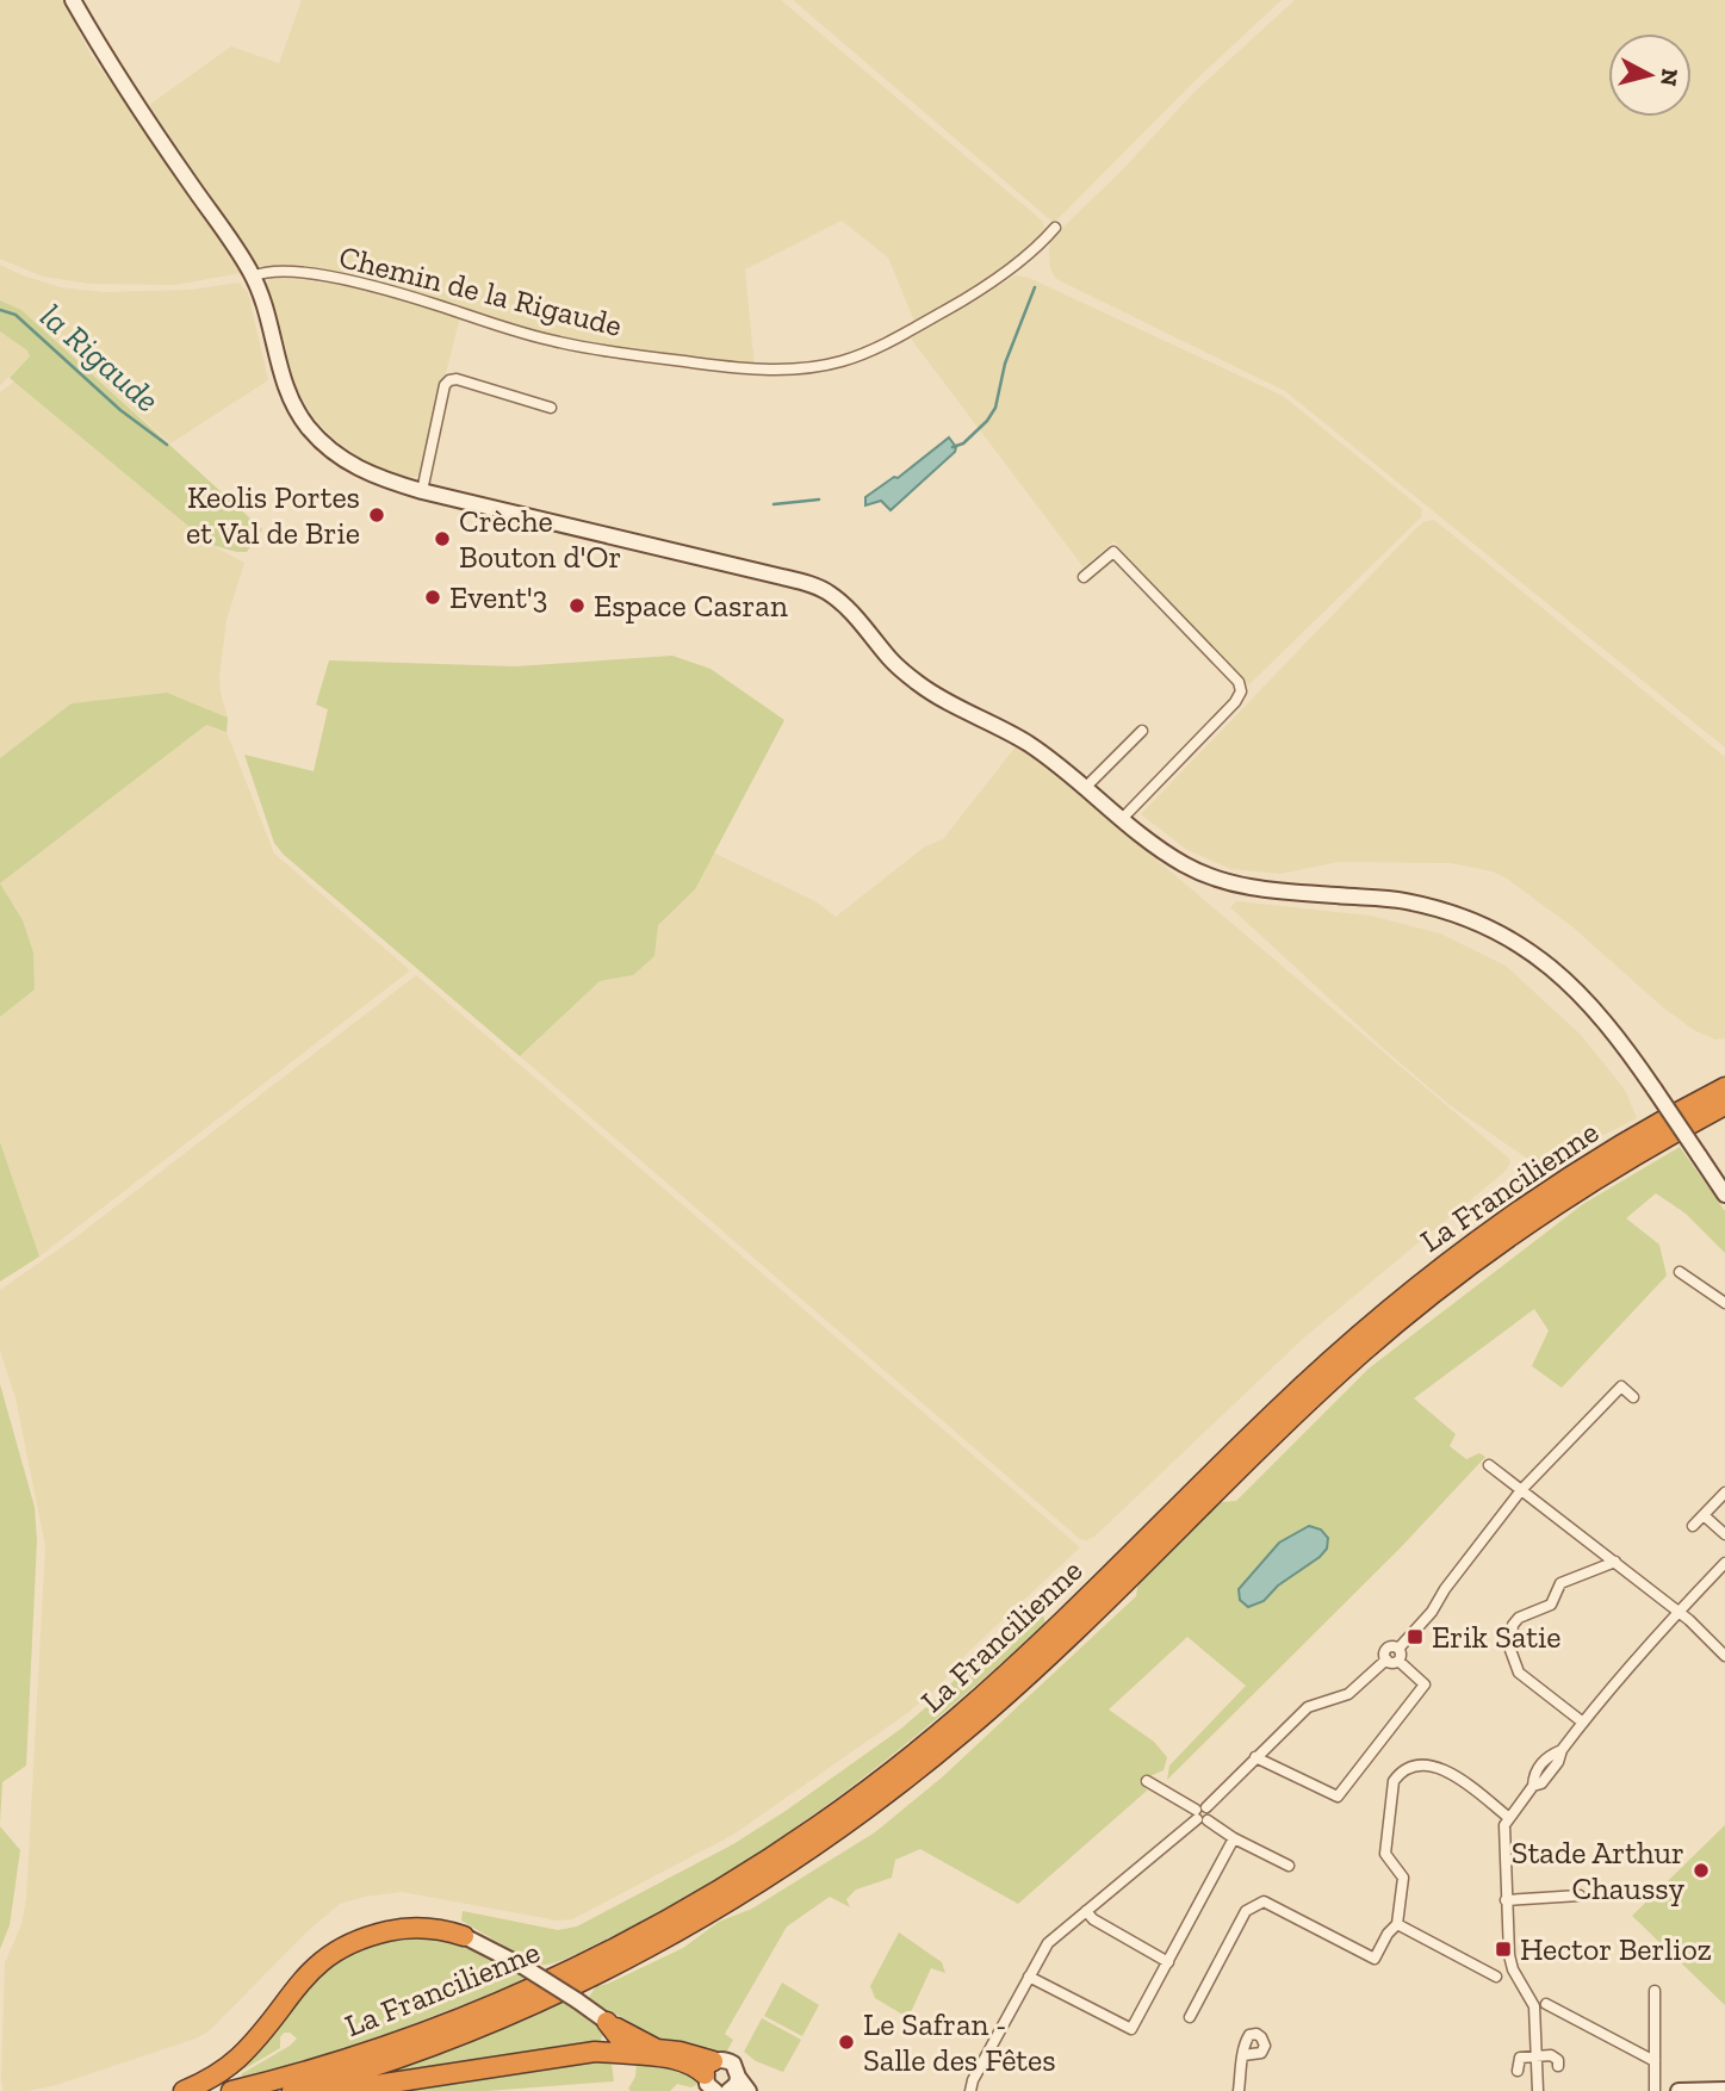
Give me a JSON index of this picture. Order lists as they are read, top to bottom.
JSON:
{
  "streets": {
    "highway": ["La Francilienne"],
    "street": ["Chemin de la Rigaude"]
  },
  "water": ["la Rigaude"],
  "places": {
    "other": [
      "Keolis Portes et Val de Brie",
      "Crèche Bouton d'Or",
      "Event'3",
      "Espace Casran",
      "Stade Arthur Chaussy",
      "Le Safran - Salle des Fêtes"
    ],
    "transit": ["Erik Satie", "Hector Berlioz"]
  },
  "north": "right"
}
